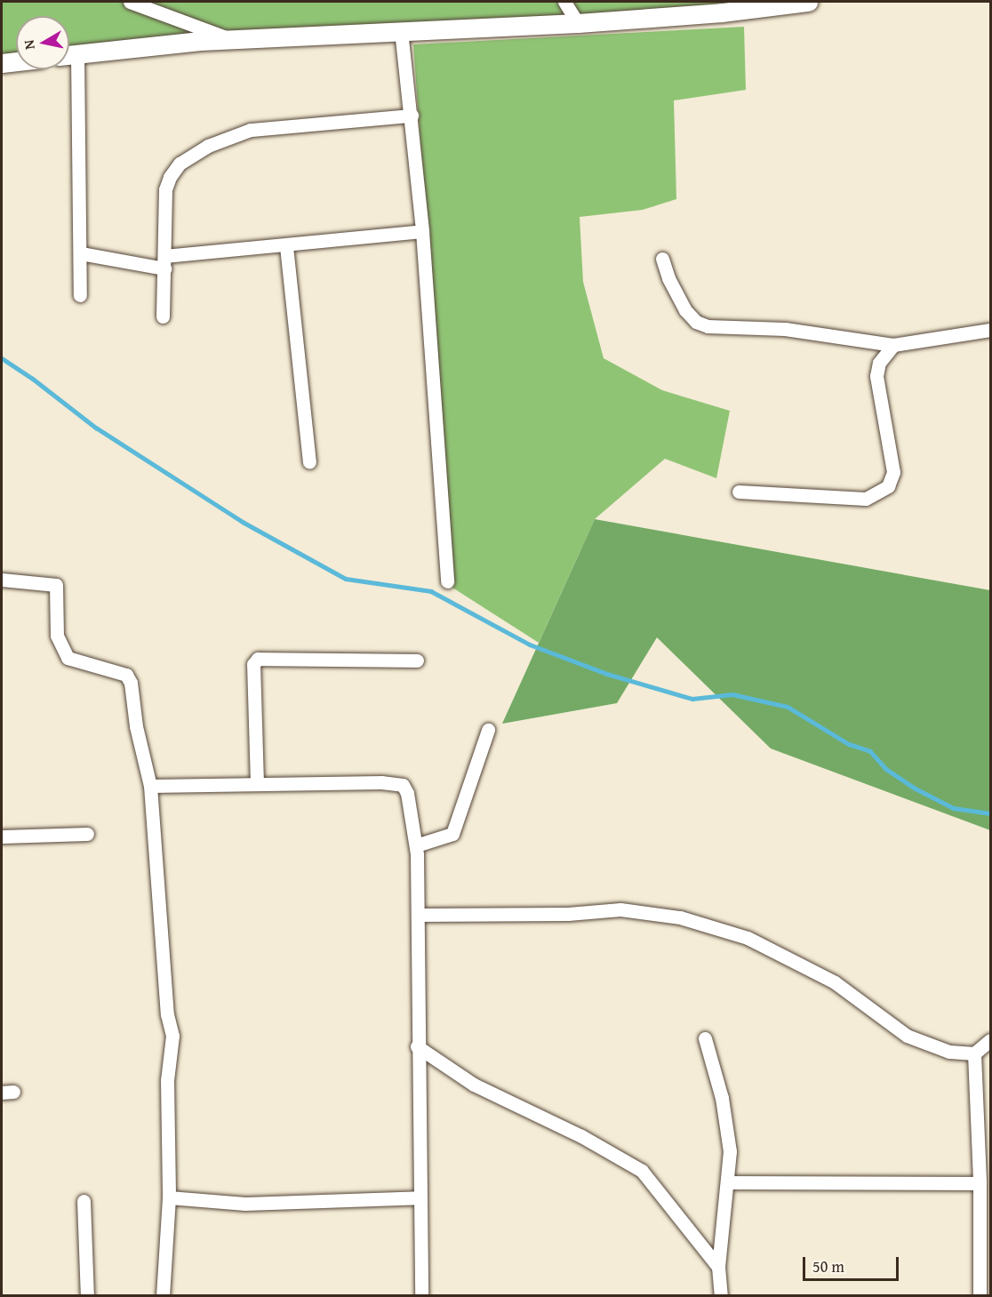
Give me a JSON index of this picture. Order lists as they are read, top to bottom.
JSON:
{
  "scale_bar": "50 m",
  "north": "left"
}
